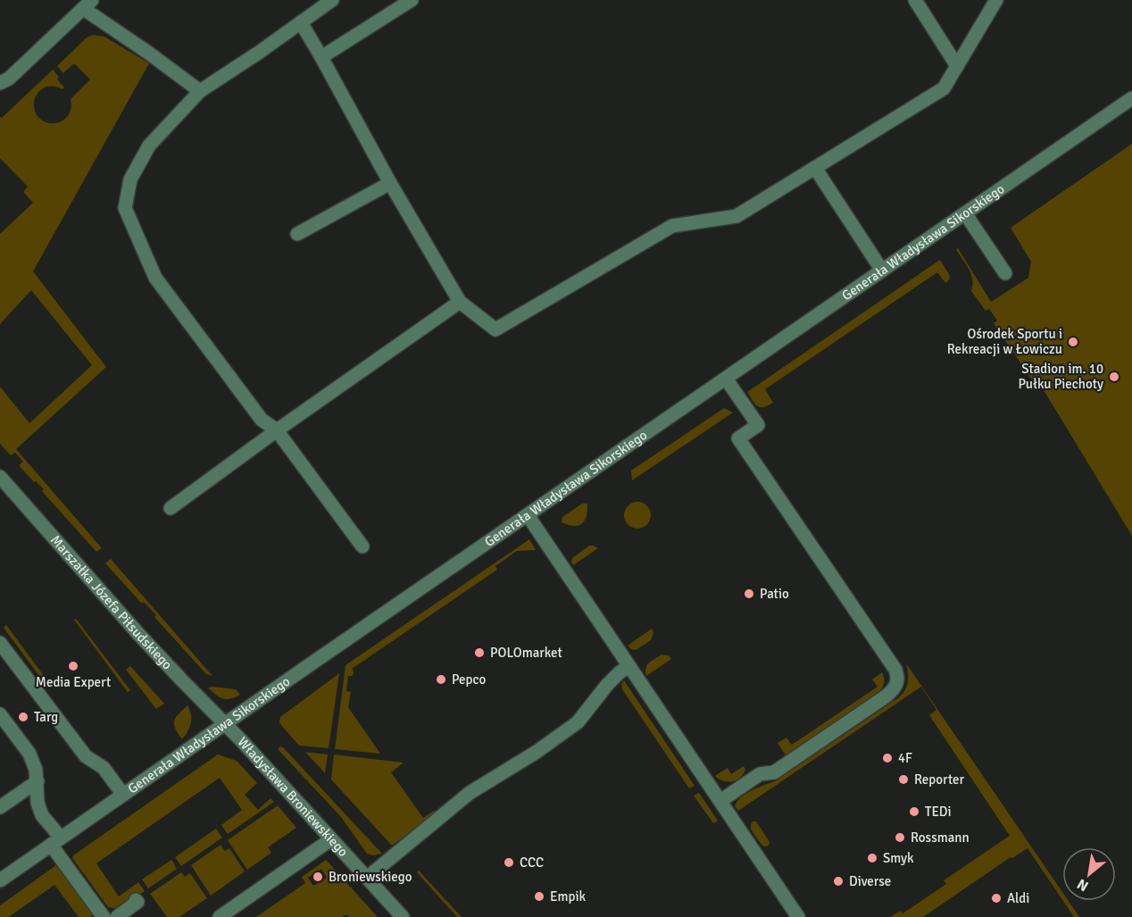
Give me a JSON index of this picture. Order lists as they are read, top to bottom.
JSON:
{
  "streets": {
    "street": ["Generała Władysława Sikorskiego", "Marszałka Józefa Piłsudskiego", "Władysława Broniewskiego"]
  },
  "crossings": [
    ["Generała Władysława Sikorskiego", "Marszałka Józefa Piłsudskiego"],
    ["Generała Władysława Sikorskiego", "Władysława Broniewskiego"],
    ["Marszałka Józefa Piłsudskiego", "Władysława Broniewskiego"]
  ],
  "places": [
    "Ośrodek Sportu i Rekreacji w Łowiczu",
    "Stadion im. 10 Pułku Piechoty",
    "Patio",
    "POLOmarket",
    "Media Expert",
    "Pepco",
    "Targ",
    "4F",
    "Reporter",
    "TEDi",
    "Rossmann",
    "Smyk",
    "CCC",
    "Broniewskiego",
    "Diverse",
    "Empik",
    "Aldi"
  ],
  "north": "bottom left"
}
